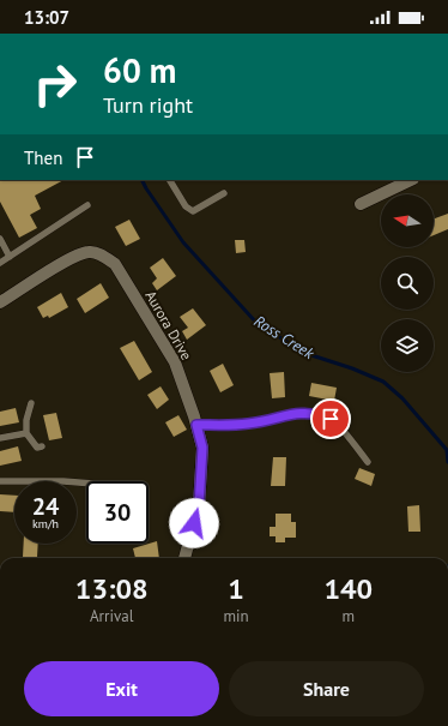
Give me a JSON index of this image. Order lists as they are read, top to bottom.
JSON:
{
  "streets": {
    "street": ["Aurora Drive"]
  },
  "water": ["Ross Creek"],
  "north": "left",
  "page": {
    "status": "13:07",
    "turn": ["60 m", "Turn right"],
    "then": "Then",
    "speed": "24 km/h",
    "limit": "30",
    "eta": [
      "13:08",
      "Arrival",
      "1",
      "min",
      "140",
      "m"
    ],
    "buttons": ["Exit", "Share"]
  }
}
